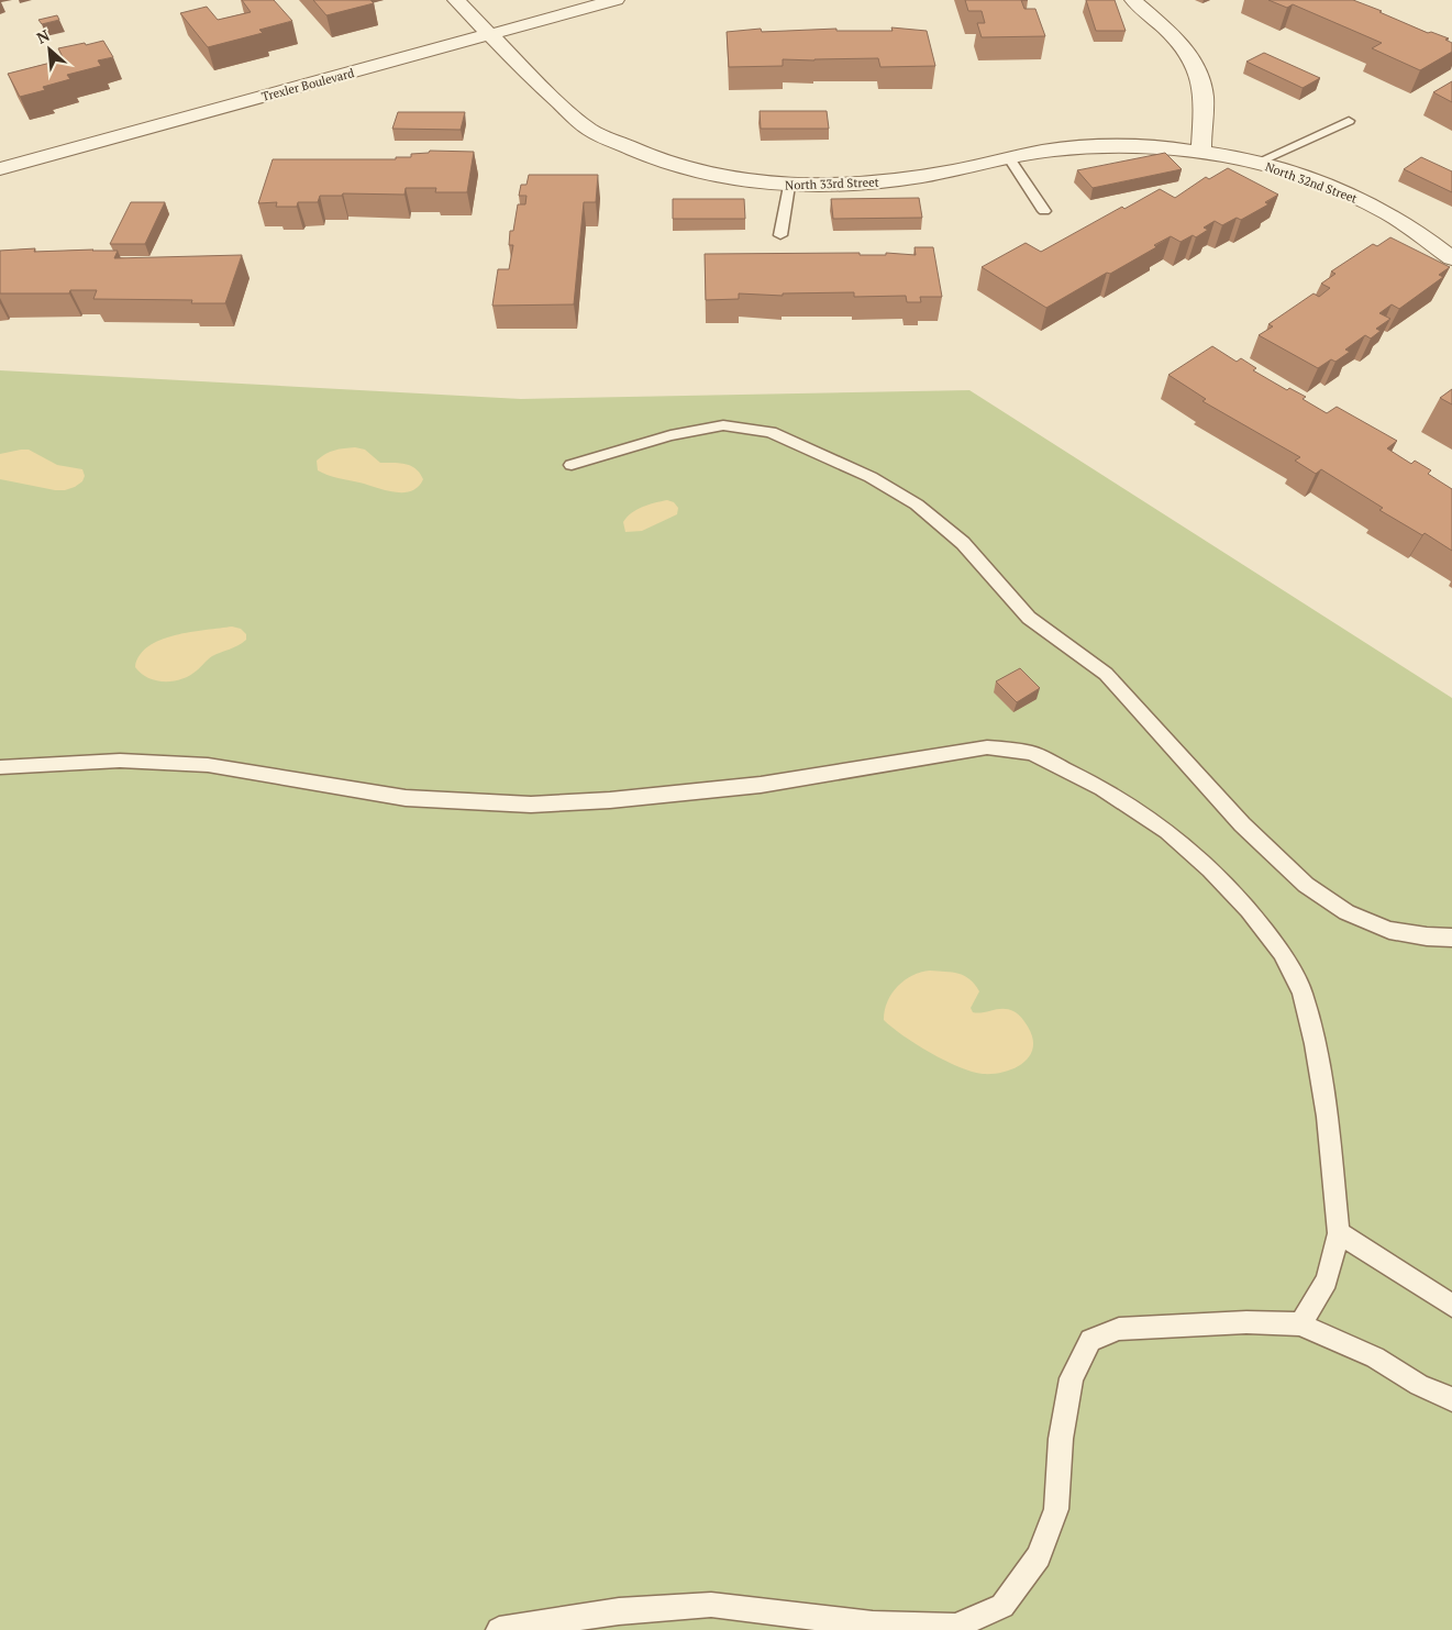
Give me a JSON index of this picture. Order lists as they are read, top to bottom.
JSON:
{
  "streets": {
    "street": ["Trexler Boulevard", "North 32nd Street", "North 33rd Street"]
  },
  "crossings": [
    ["Trexler Boulevard", "North 33rd Street"],
    ["North 32nd Street", "North 33rd Street"]
  ],
  "north": "top left"
}
